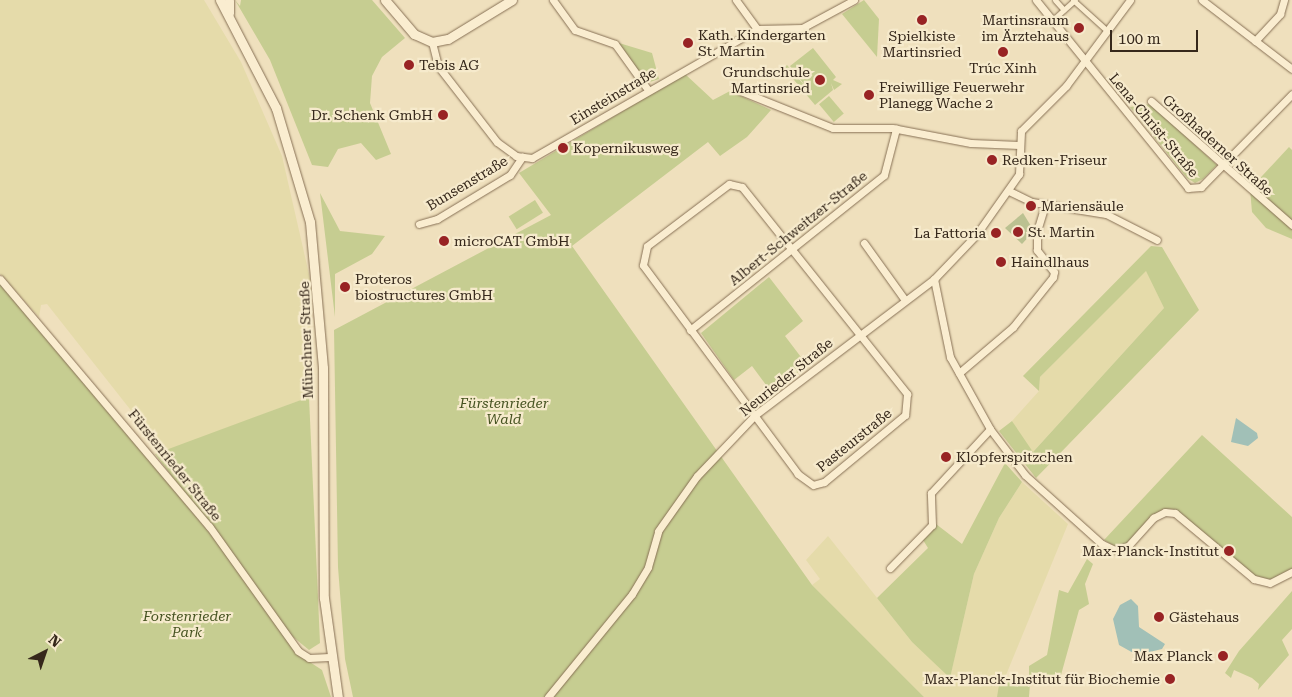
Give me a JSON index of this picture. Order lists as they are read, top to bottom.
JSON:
{
  "streets": {
    "main road": ["Münchner Straße"],
    "street": [
      "Einsteinstraße",
      "Lena-Christ-Straße",
      "Großhaderner Straße",
      "Bunsenstraße",
      "Albert-Schweitzer-Straße",
      "Neurieder Straße",
      "Pasteurstraße",
      "Fürstenrieder Straße"
    ]
  },
  "crossings": [
    ["Einsteinstraße", "Bunsenstraße"],
    ["Lena-Christ-Straße", "Großhaderner Straße"],
    ["Albert-Schweitzer-Straße", "Pasteurstraße"],
    ["Münchner Straße", "Fürstenrieder Straße"],
    ["Neurieder Straße", "Pasteurstraße"]
  ],
  "parks": ["Fürstenrieder Wald", "Forstenrieder Park"],
  "places": [
    "Spielkiste Martinsried",
    "Martinsraum im Ärztehaus",
    "Kath. Kindergarten St. Martin",
    "Trúc Xinh",
    "Tebis AG",
    "Grundschule Martinsried",
    "Freiwillige Feuerwehr Planegg Wache 2",
    "Dr. Schenk GmbH",
    "Kopernikusweg",
    "Redken-Friseur",
    "Mariensäule",
    "St. Martin",
    "La Fattoria",
    "microCAT GmbH",
    "Haindlhaus",
    "Proteros biostructures GmbH",
    "Klopferspitzchen",
    "Max-Planck-Institut",
    "Gästehaus",
    "Max Planck",
    "Max-Planck-Institut für Biochemie"
  ],
  "scale_bar": "100 m",
  "north": "top right"
}
